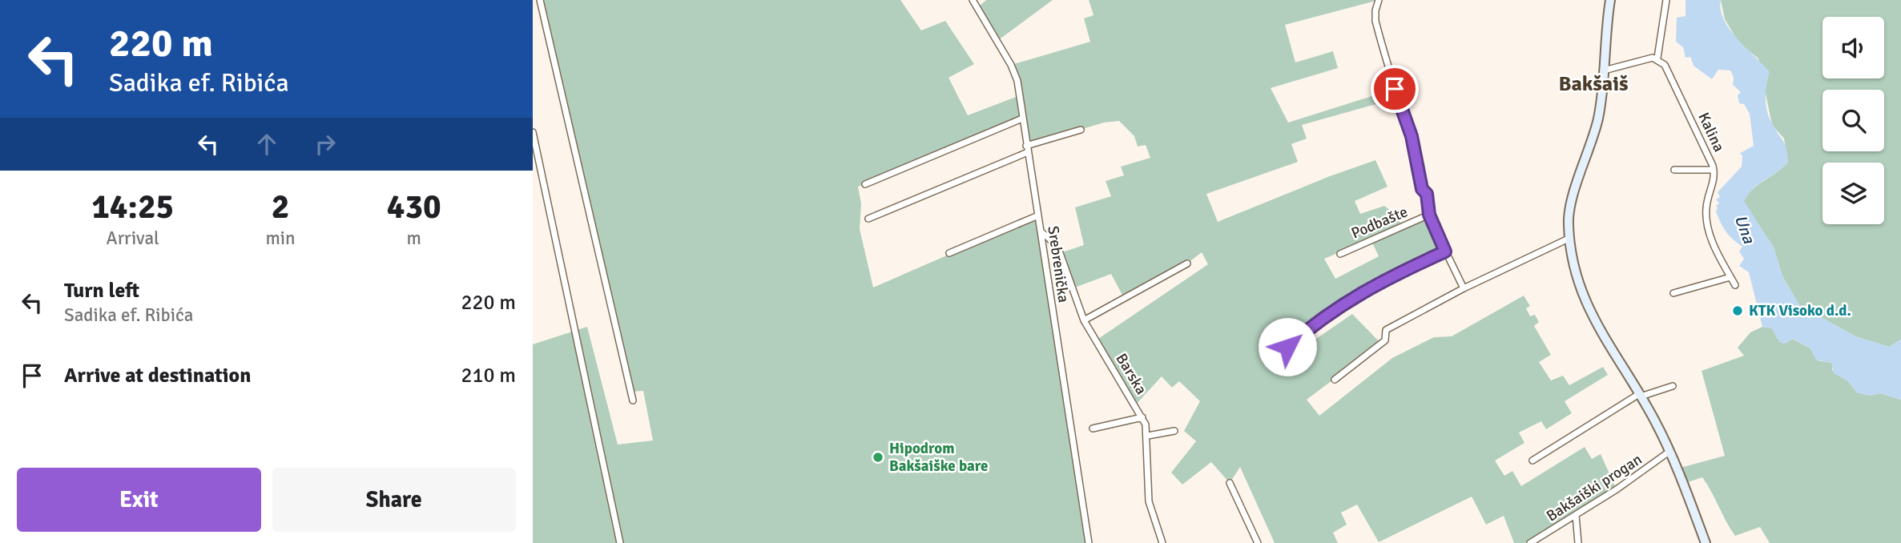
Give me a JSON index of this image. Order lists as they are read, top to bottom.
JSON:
{
  "streets": {
    "street": [
      "Kalina",
      "Podbašte",
      "Srebrenička",
      "Barska",
      "Bakšaiški progan"
    ]
  },
  "crossings": [
    ["Srebrenička", "Barska"]
  ],
  "districts": ["Bakšaiš"],
  "water": ["Una"],
  "places": ["KTK Visoko d.d.", "Hipodrom Bakšaiške bare"],
  "page": {
    "turn": ["220 m", "Sadika ef. Ribića"],
    "eta": [
      "14:25",
      "Arrival",
      "2",
      "min",
      "430",
      "m"
    ],
    "list": [
      {
        "name": "Turn left",
        "note": "Sadika ef. Ribića",
        "value": "220 m"
      },
      {
        "name": "Arrive at destination",
        "value": "210 m"
      }
    ],
    "buttons": ["Exit", "Share"]
  }
}
